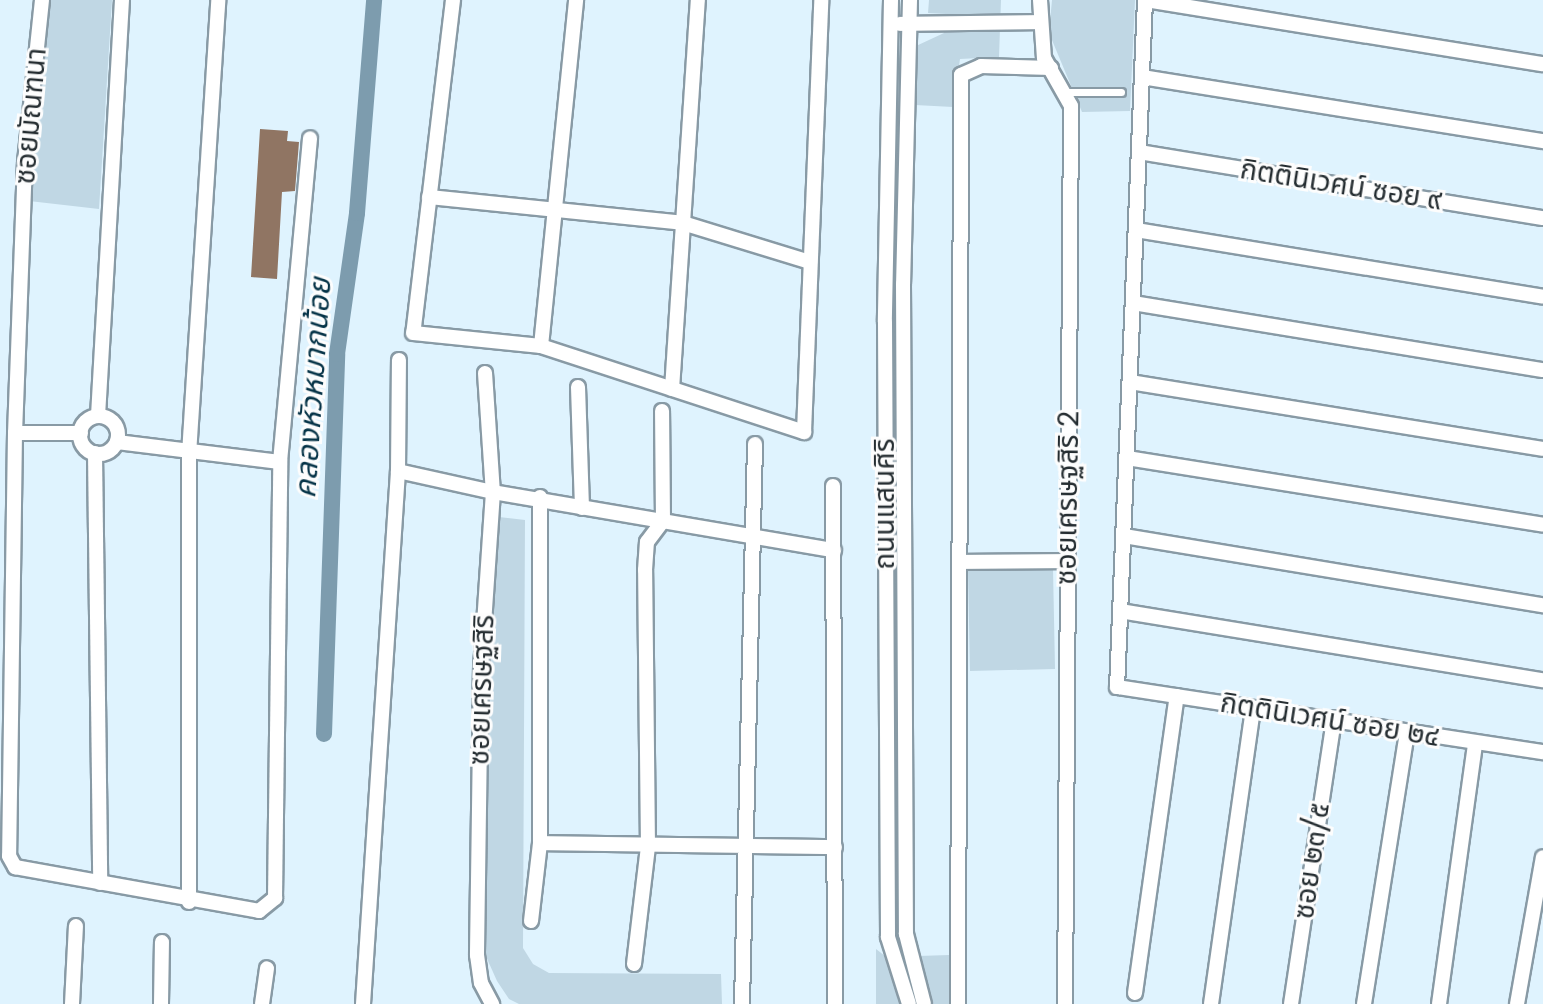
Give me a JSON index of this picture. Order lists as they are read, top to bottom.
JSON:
{
  "streets": {
    "street": [
      "ซอยมัณฑนา",
      "กิตตินิเวศน์ ซอย ๙",
      "ซอยเศรษฐสิริ 2",
      "ถนนแสนศิริ",
      "ซอยเศรษฐสิริ",
      "กิตตินิเวศน์ ซอย ๒๔",
      "ซอย ๒๓/๕"
    ]
  },
  "crossings": [
    ["กิตตินิเวศน์ ซอย ๒๔", "ซอย ๒๓/๕"]
  ],
  "water": ["คลองหัวหมากน้อย"]
}
